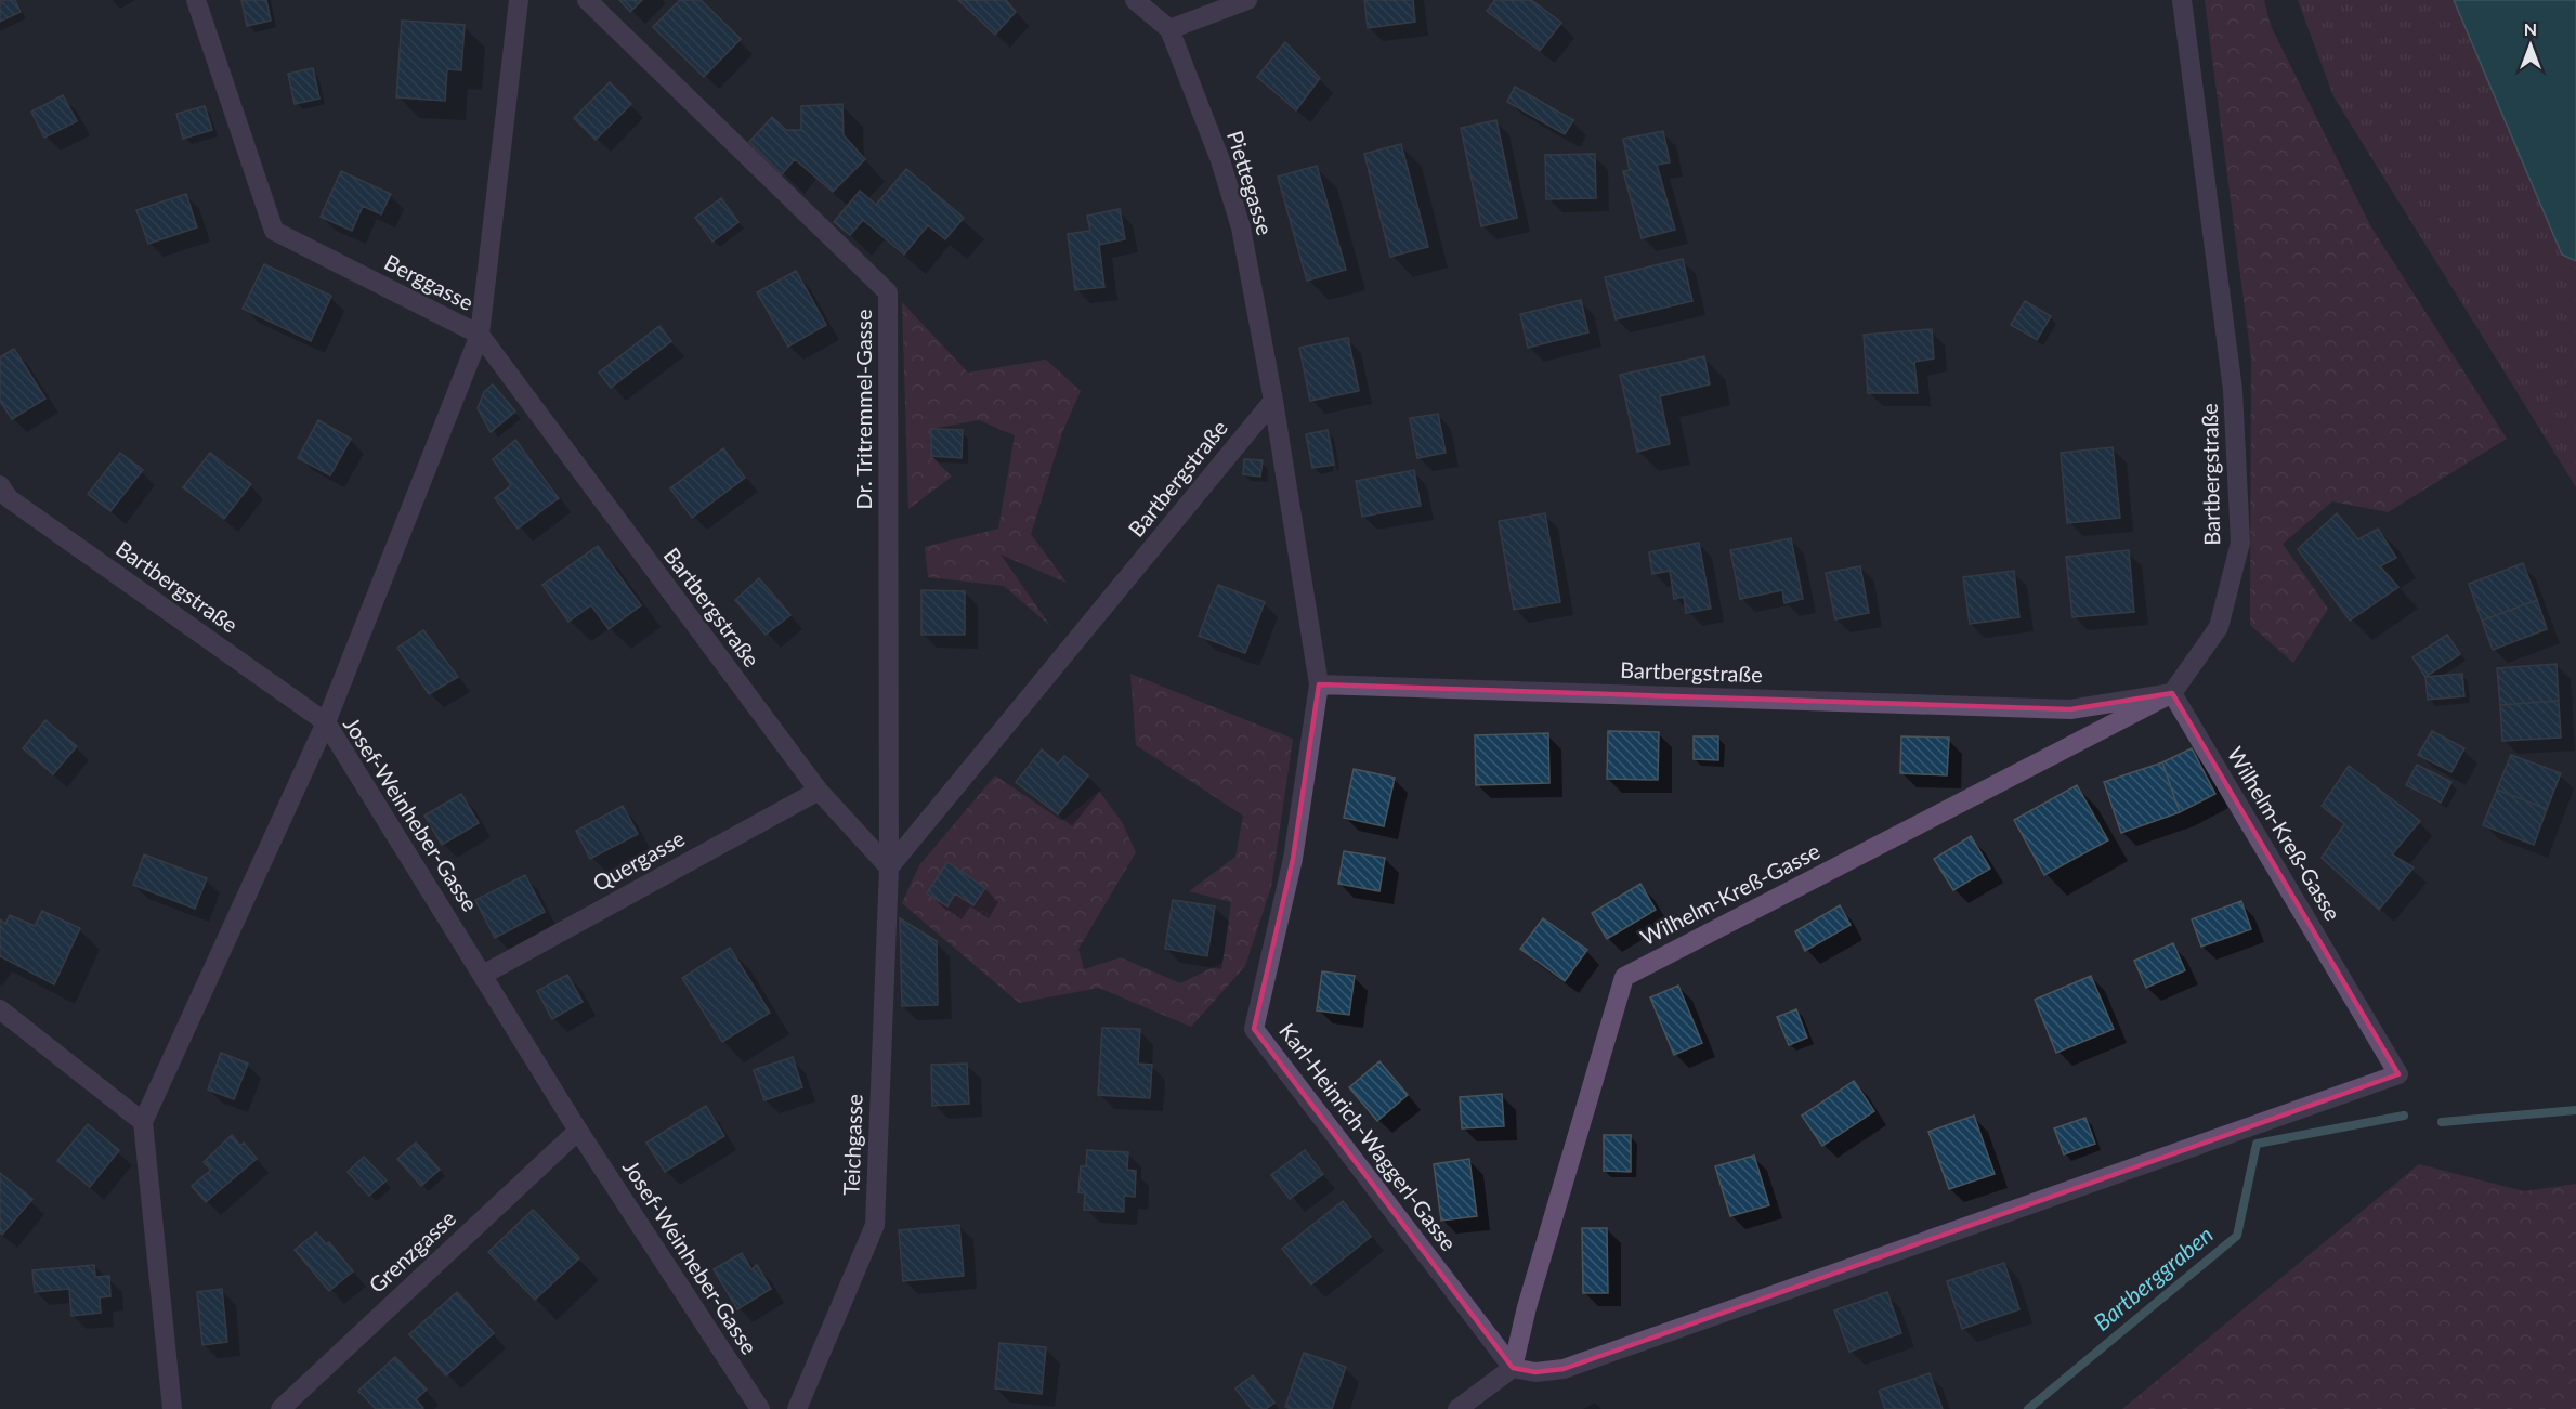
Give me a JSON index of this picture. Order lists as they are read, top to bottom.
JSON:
{
  "streets": {
    "street": [
      "Piettegasse",
      "Berggasse",
      "Dr. Tritremmel-Gasse",
      "Bartbergstraße",
      "Josef-Weinheber-Gasse",
      "Wilhelm-Kreß-Gasse",
      "Quergasse",
      "Karl-Heinrich-Waggerl-Gasse",
      "Teichgasse",
      "Grenzgasse"
    ]
  },
  "crossings": [
    ["Piettegasse", "Bartbergstraße"],
    ["Berggasse", "Bartbergstraße"],
    ["Dr. Tritremmel-Gasse", "Bartbergstraße"],
    ["Dr. Tritremmel-Gasse", "Teichgasse"],
    ["Bartbergstraße", "Josef-Weinheber-Gasse"],
    ["Bartbergstraße", "Wilhelm-Kreß-Gasse"],
    ["Bartbergstraße", "Quergasse"],
    ["Bartbergstraße", "Karl-Heinrich-Waggerl-Gasse"],
    ["Bartbergstraße", "Teichgasse"],
    ["Josef-Weinheber-Gasse", "Quergasse"],
    ["Josef-Weinheber-Gasse", "Grenzgasse"],
    ["Wilhelm-Kreß-Gasse", "Karl-Heinrich-Waggerl-Gasse"]
  ],
  "water": ["Bartberggraben"],
  "north": "top"
}
